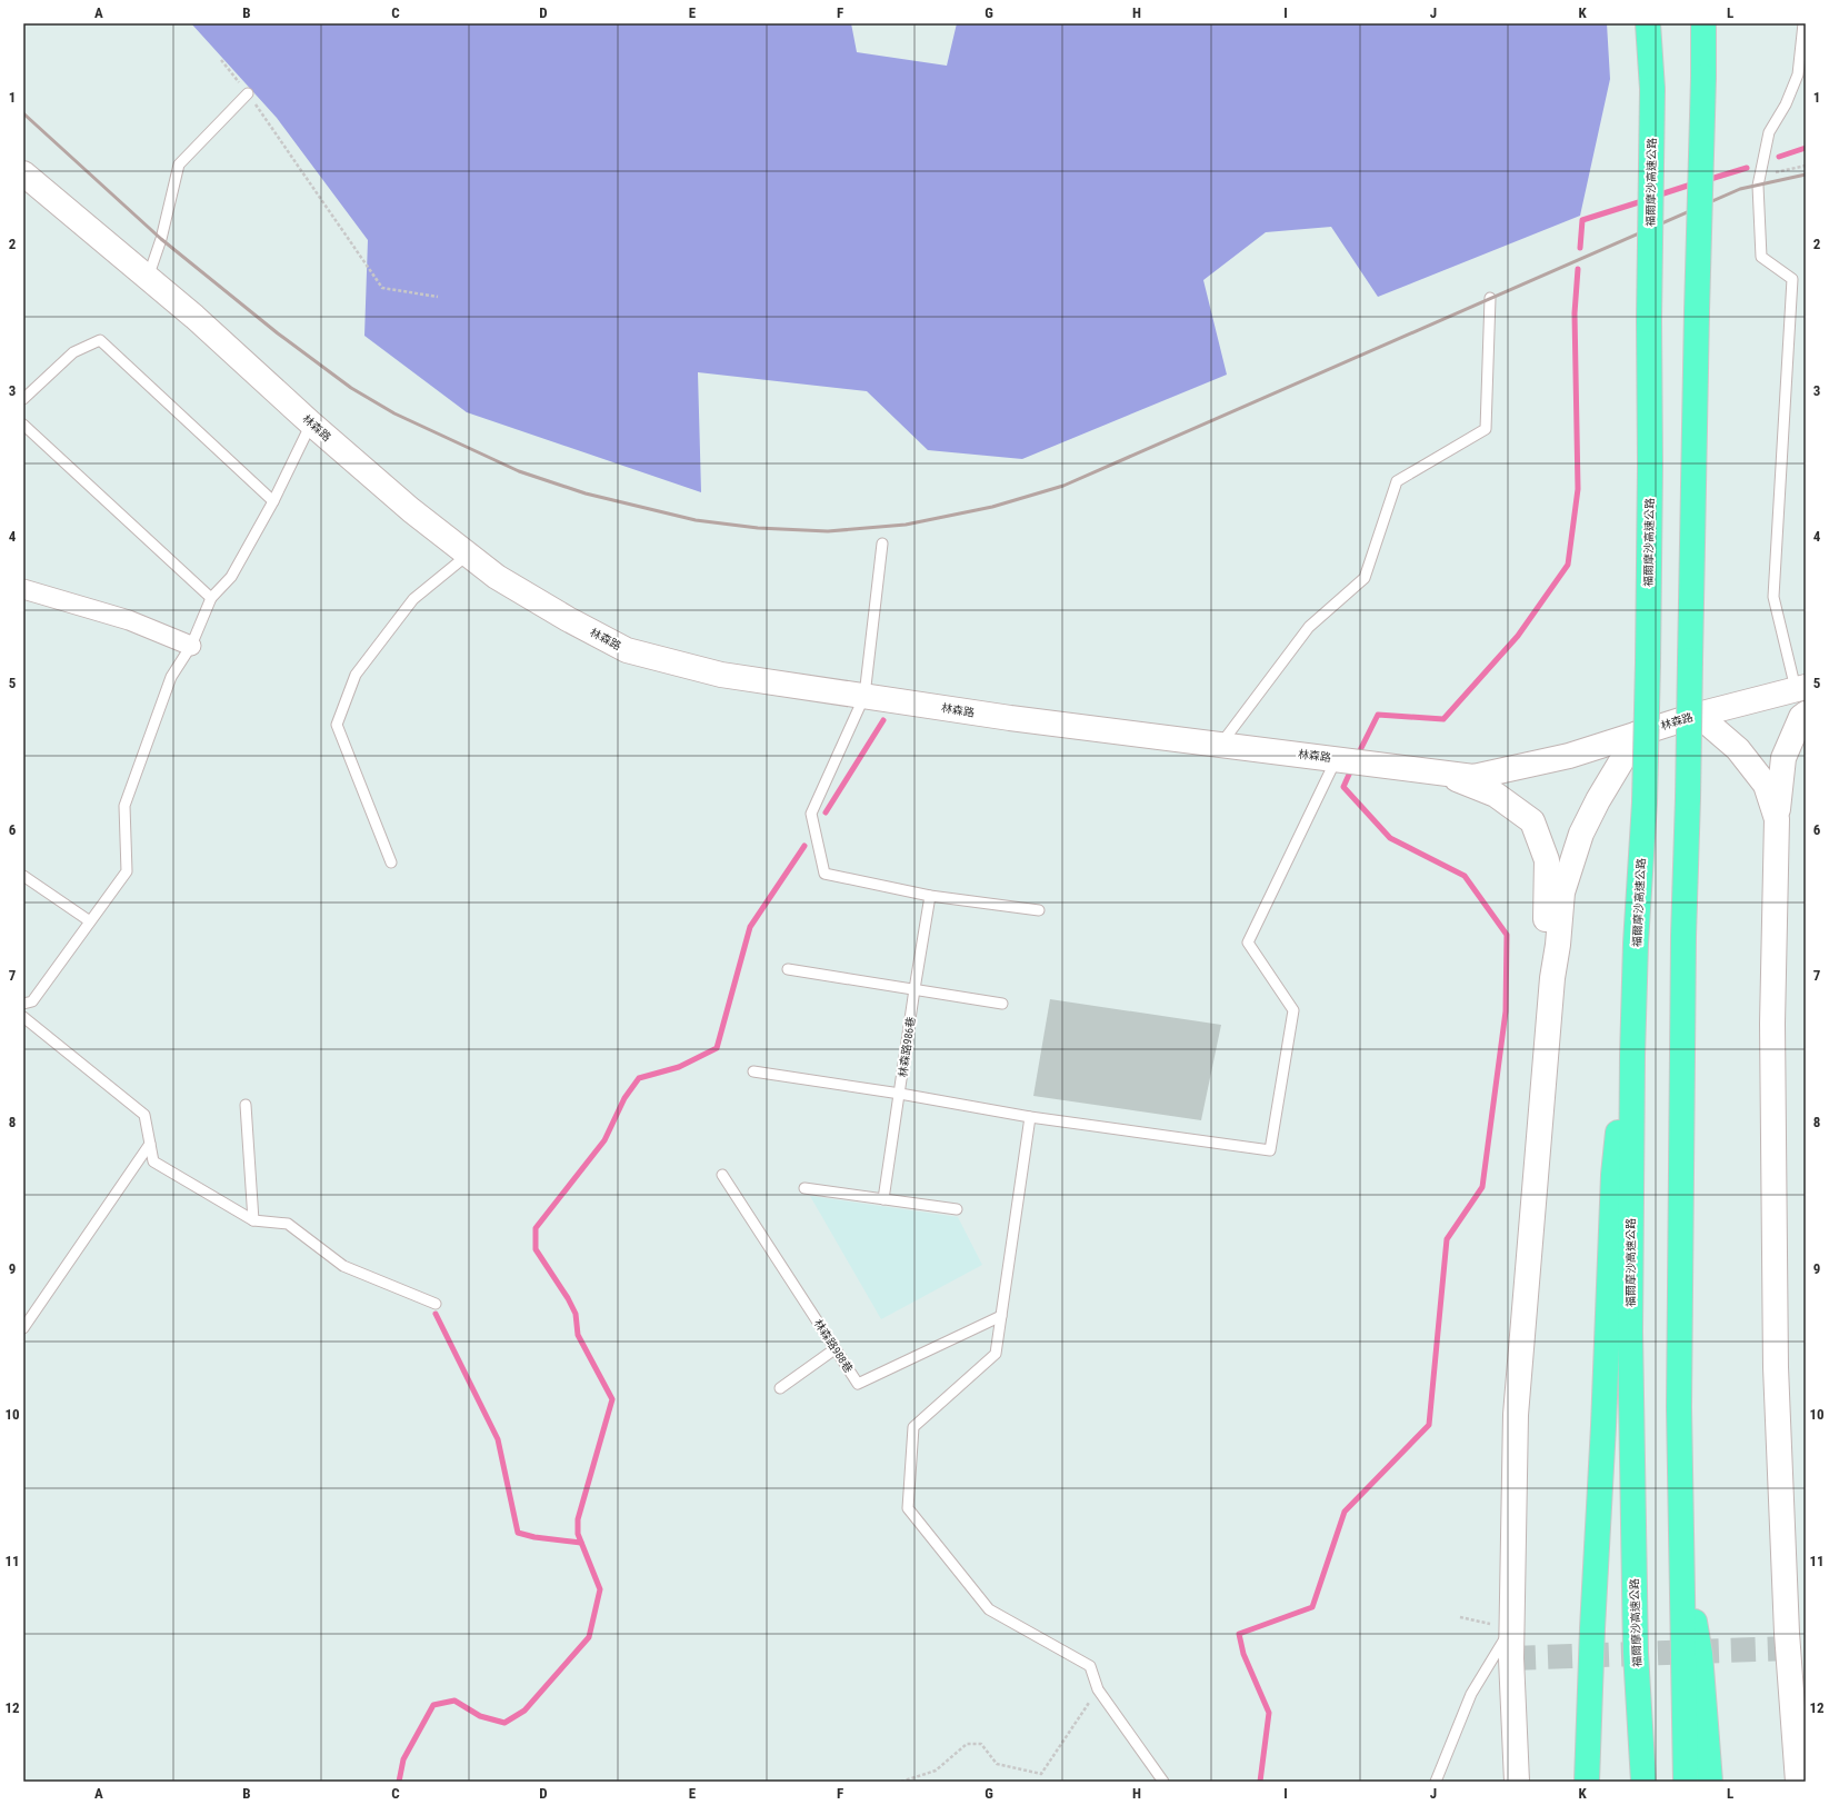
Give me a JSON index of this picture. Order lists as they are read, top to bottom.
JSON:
{
  "streets": {
    "highway": ["福爾摩沙高速公路"],
    "street": ["林森路"],
    "lane": ["林森路986巷", "林森路988巷"]
  },
  "grid": {
    "columns": [
      "A",
      "B",
      "C",
      "D",
      "E",
      "F",
      "G",
      "H",
      "I",
      "J",
      "K",
      "L"
    ],
    "rows": [
      "1",
      "2",
      "3",
      "4",
      "5",
      "6",
      "7",
      "8",
      "9",
      "10",
      "11",
      "12"
    ]
  }
}
